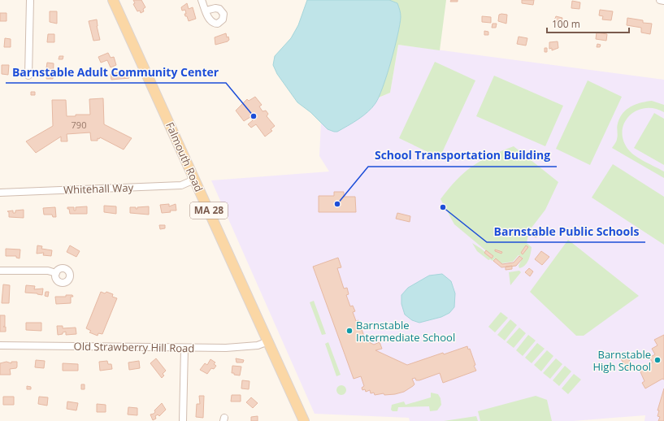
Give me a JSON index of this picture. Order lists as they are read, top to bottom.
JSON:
{
  "streets": {
    "main road": ["Falmouth Road", "MA 28"],
    "street": ["Whitehall Way", "Old Strawberry Hill Road"]
  },
  "crossings": [
    ["Falmouth Road", "Whitehall Way"],
    ["Falmouth Road", "Old Strawberry Hill Road"]
  ],
  "places": [
    "Barnstable Adult Community Center",
    "School Transportation Building",
    "Barnstable Public Schools",
    "Barnstable Intermediate School",
    "Barnstable High School"
  ],
  "house_numbers": ["790"],
  "scale_bar": "100 m"
}
